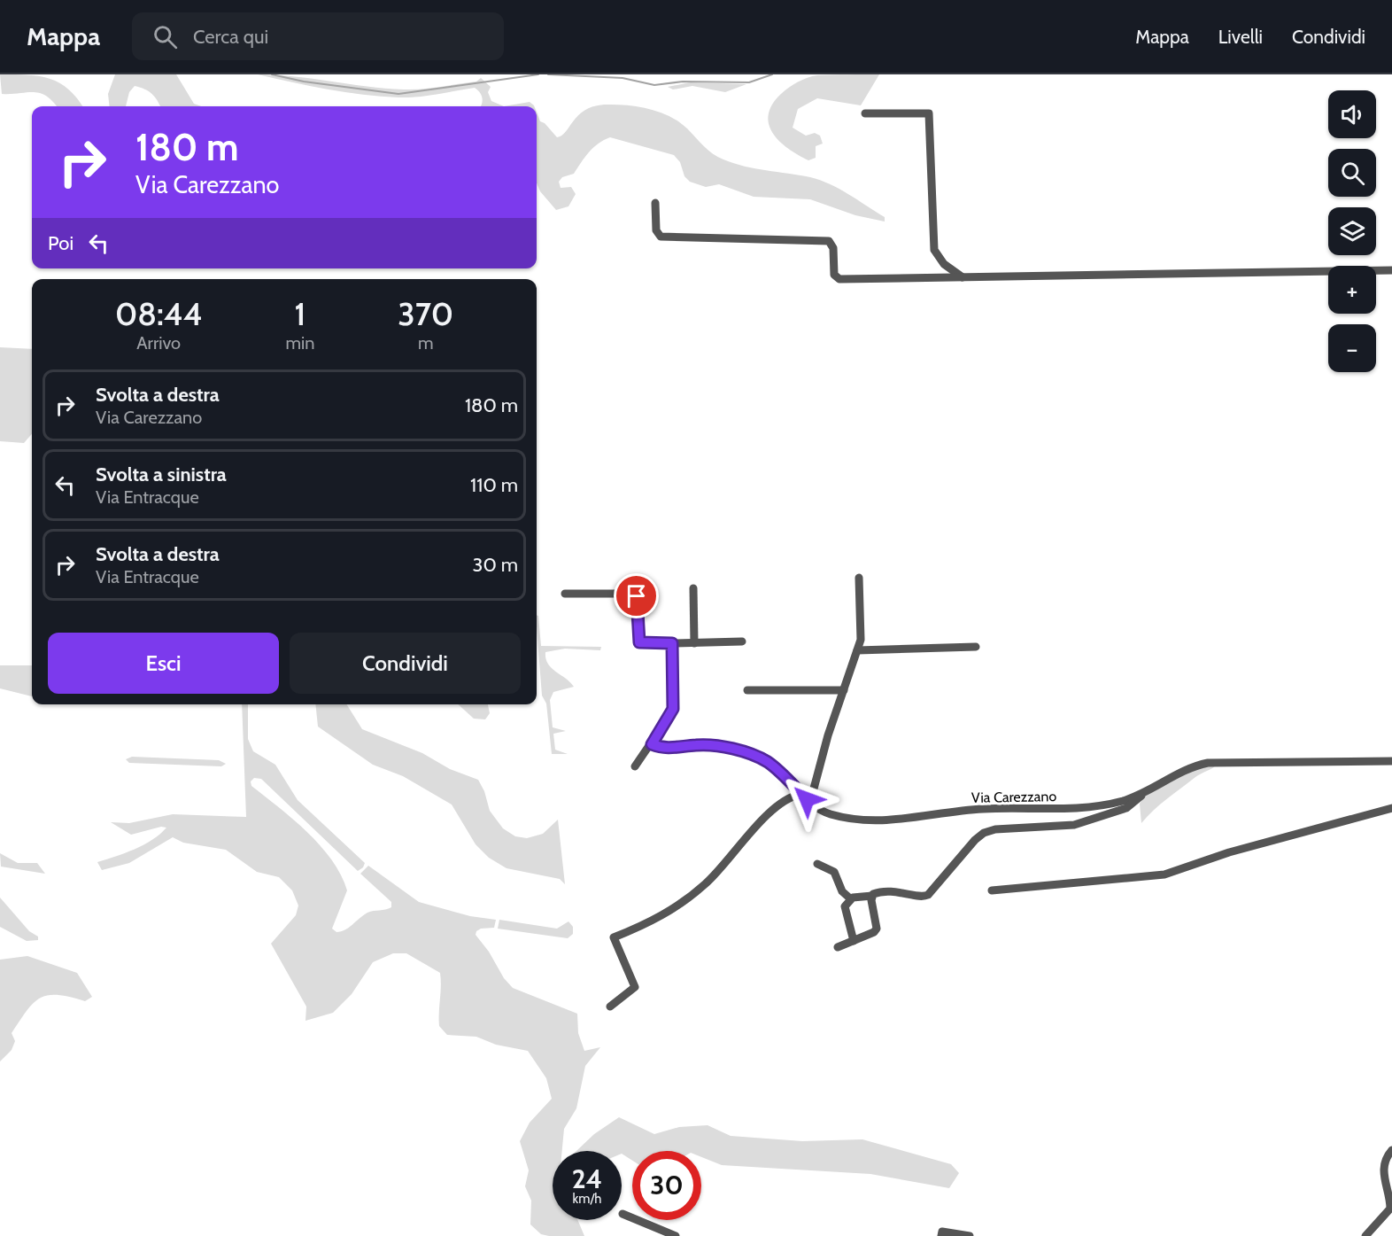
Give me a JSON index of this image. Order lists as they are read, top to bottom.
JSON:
{
  "streets": {
    "street": ["Via Carezzano"]
  },
  "page": {
    "header": "Mappa",
    "search": "Cerca qui",
    "nav": ["Mappa", "Livelli", "Condividi"],
    "map_buttons": ["+", "−"],
    "turn": ["180 m", "Via Carezzano"],
    "then": "Poi",
    "eta": [
      "08:44",
      "Arrivo",
      "1",
      "min",
      "370",
      "m"
    ],
    "list": [
      {
        "name": "Svolta a destra",
        "note": "Via Carezzano",
        "value": "180 m"
      },
      {
        "name": "Svolta a sinistra",
        "note": "Via Entracque",
        "value": "110 m"
      },
      {
        "name": "Svolta a destra",
        "note": "Via Entracque",
        "value": "30 m"
      }
    ],
    "buttons": ["Esci", "Condividi"],
    "speed": "24 km/h",
    "limit": "30"
  }
}
